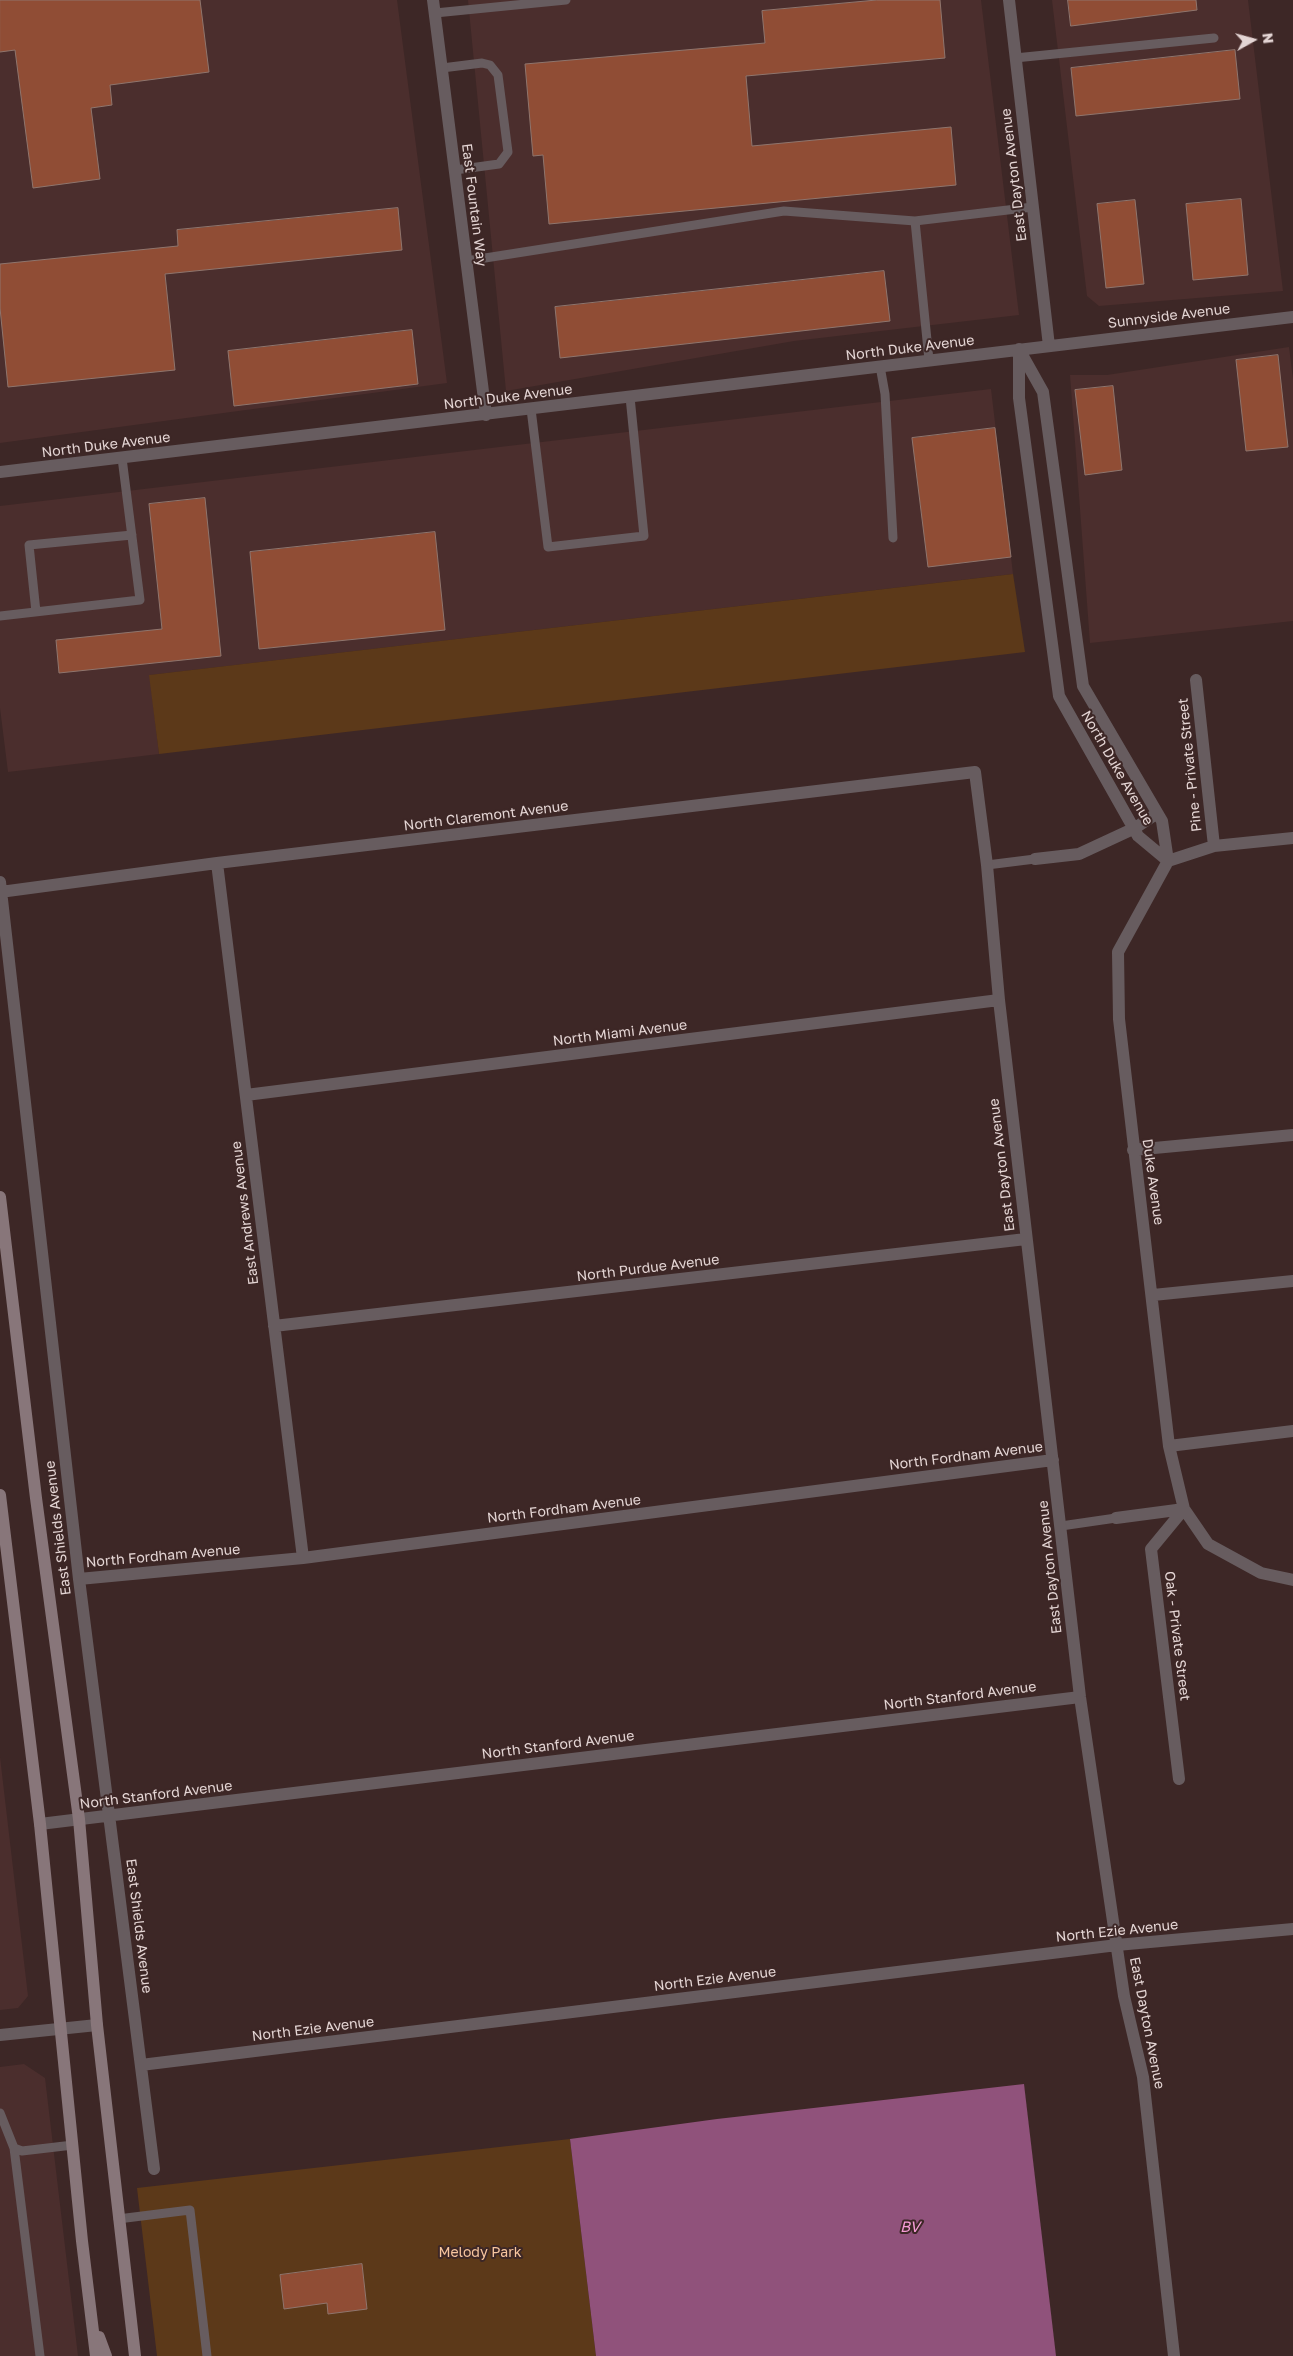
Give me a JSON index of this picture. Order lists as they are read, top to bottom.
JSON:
{
  "streets": {
    "main road": ["East Shields Avenue"],
    "street": [
      "East Dayton Avenue",
      "East Fountain Way",
      "Sunnyside Avenue",
      "North Duke Avenue",
      "Pine - Private Street",
      "North Claremont Avenue",
      "North Miami Avenue",
      "Duke Avenue",
      "East Andrews Avenue",
      "North Purdue Avenue",
      "North Fordham Avenue",
      "Oak - Private Street",
      "North Stanford Avenue",
      "North Ezie Avenue"
    ]
  },
  "crossings": [
    ["East Dayton Avenue", "Sunnyside Avenue"],
    ["East Dayton Avenue", "North Duke Avenue"],
    ["East Dayton Avenue", "North Claremont Avenue"],
    ["East Dayton Avenue", "North Miami Avenue"],
    ["East Dayton Avenue", "North Purdue Avenue"],
    ["East Dayton Avenue", "North Fordham Avenue"],
    ["East Dayton Avenue", "North Stanford Avenue"],
    ["East Dayton Avenue", "North Ezie Avenue"],
    ["East Fountain Way", "North Duke Avenue"],
    ["Sunnyside Avenue", "North Duke Avenue"],
    ["North Duke Avenue", "Duke Avenue"],
    ["North Claremont Avenue", "East Andrews Avenue"],
    ["North Claremont Avenue", "East Shields Avenue"],
    ["North Miami Avenue", "East Andrews Avenue"],
    ["Duke Avenue", "Oak - Private Street"],
    ["East Andrews Avenue", "North Purdue Avenue"],
    ["East Andrews Avenue", "North Fordham Avenue"],
    ["North Fordham Avenue", "East Shields Avenue"],
    ["East Shields Avenue", "North Stanford Avenue"],
    ["East Shields Avenue", "North Ezie Avenue"]
  ],
  "water": ["BV"],
  "parks": ["Melody Park"],
  "north": "right"
}
